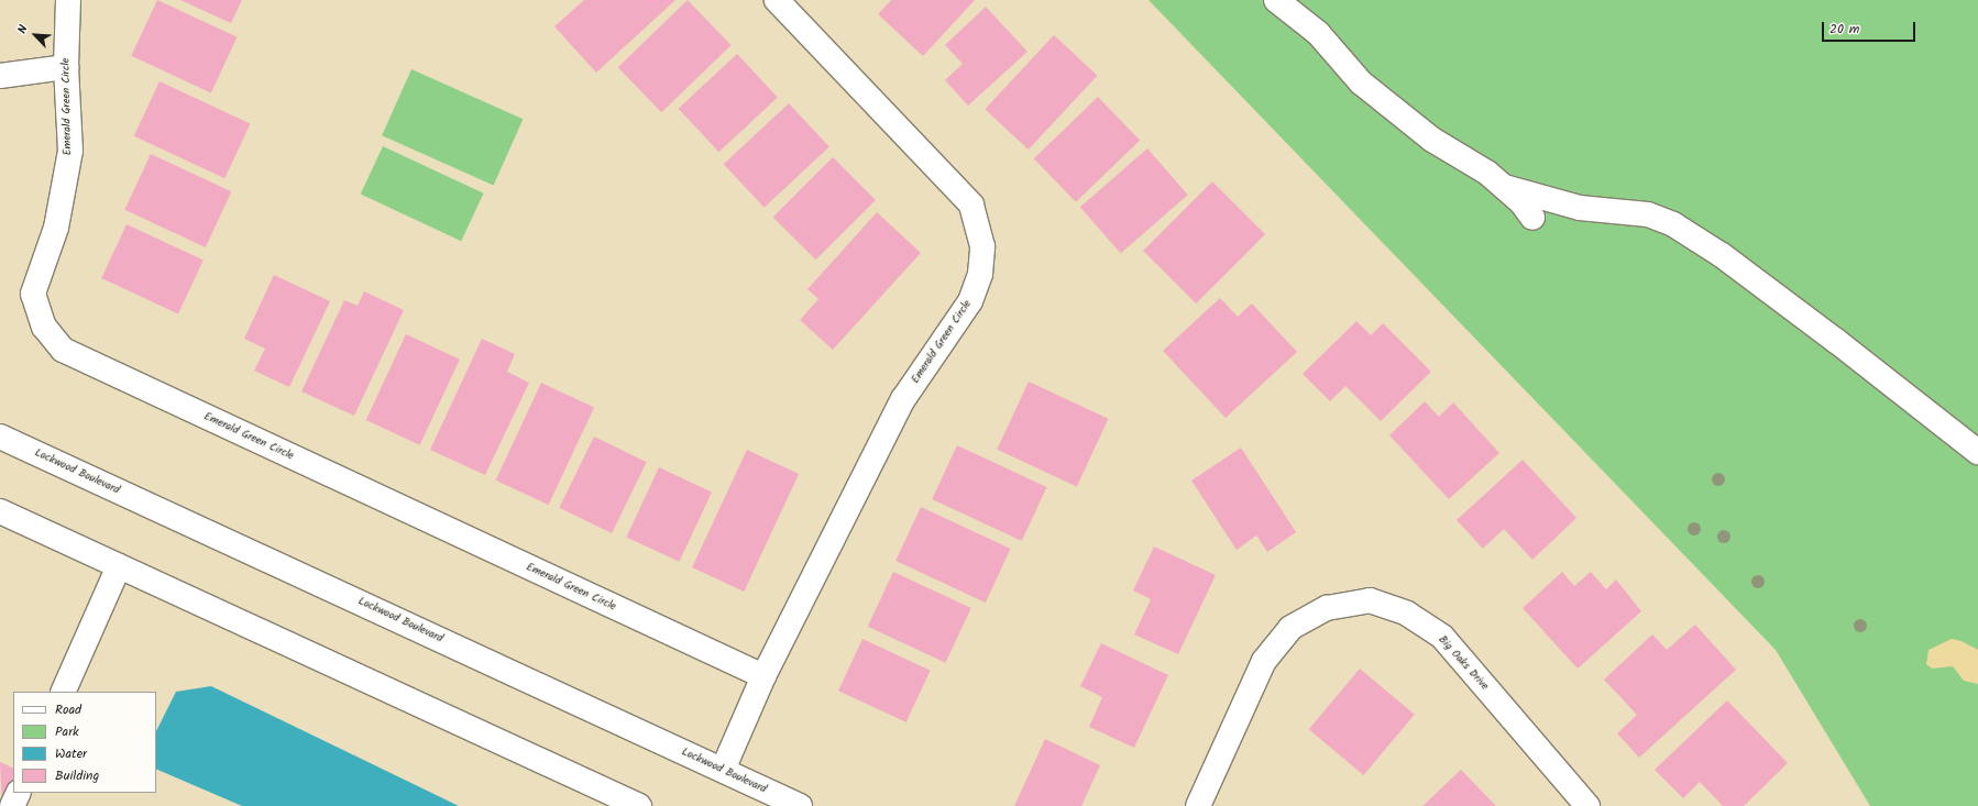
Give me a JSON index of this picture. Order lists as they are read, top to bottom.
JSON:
{
  "streets": {
    "street": ["Emerald Green Circle", "Lockwood Boulevard", "Big Oaks Drive"]
  },
  "crossings": [
    ["Emerald Green Circle", "Lockwood Boulevard"]
  ],
  "legend": [
    "Road",
    "Park",
    "Water",
    "Building"
  ],
  "scale_bar": "20 m",
  "north": "top left"
}
